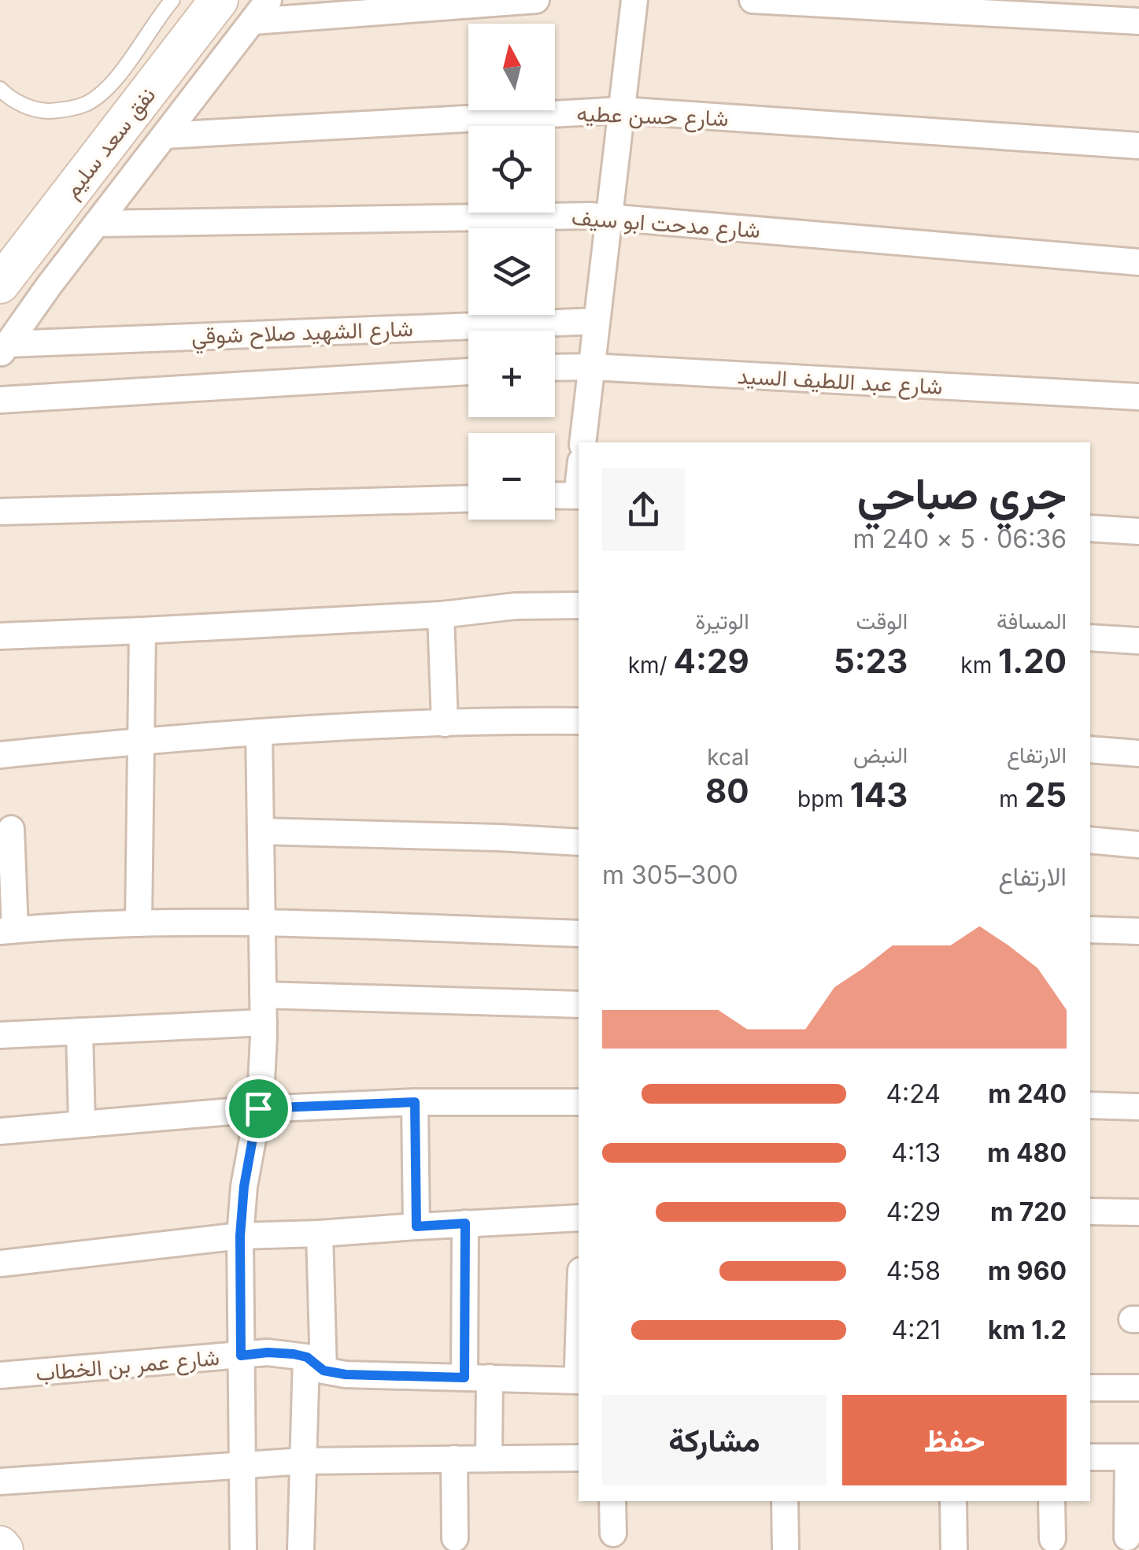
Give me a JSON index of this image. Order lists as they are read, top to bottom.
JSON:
{
  "streets": {
    "street": [
      "شارع حسن عطيه",
      "نفق سعد سليم",
      "شارع مدحت ابو سيف",
      "شارع الشهيد صلاح شوقي",
      "شارع عبد اللطيف السيد",
      "شارع عمر بن الخطاب"
    ]
  },
  "north": "top",
  "page": {
    "map_buttons": ["+", "−"],
    "heading": ["جري صباحي", "06:36 · 5 × 240 m"],
    "stats": [
      ["المسافة", "1.20 km"],
      ["الوقت", "5:23"],
      ["الوتيرة", "4:29 /km"],
      ["الارتفاع", "25 m"],
      ["النبض", "143 bpm"],
      ["kcal", "80"]
    ],
    "chart": ["الارتفاع", "300–305 m"],
    "list": [
      {
        "name": "240 m",
        "note": "4:24"
      },
      {
        "name": "480 m",
        "note": "4:13"
      },
      {
        "name": "720 m",
        "note": "4:29"
      },
      {
        "name": "960 m",
        "note": "4:58"
      },
      {
        "name": "1.2 km",
        "note": "4:21"
      }
    ],
    "buttons": ["حفظ", "مشاركة"]
  }
}
